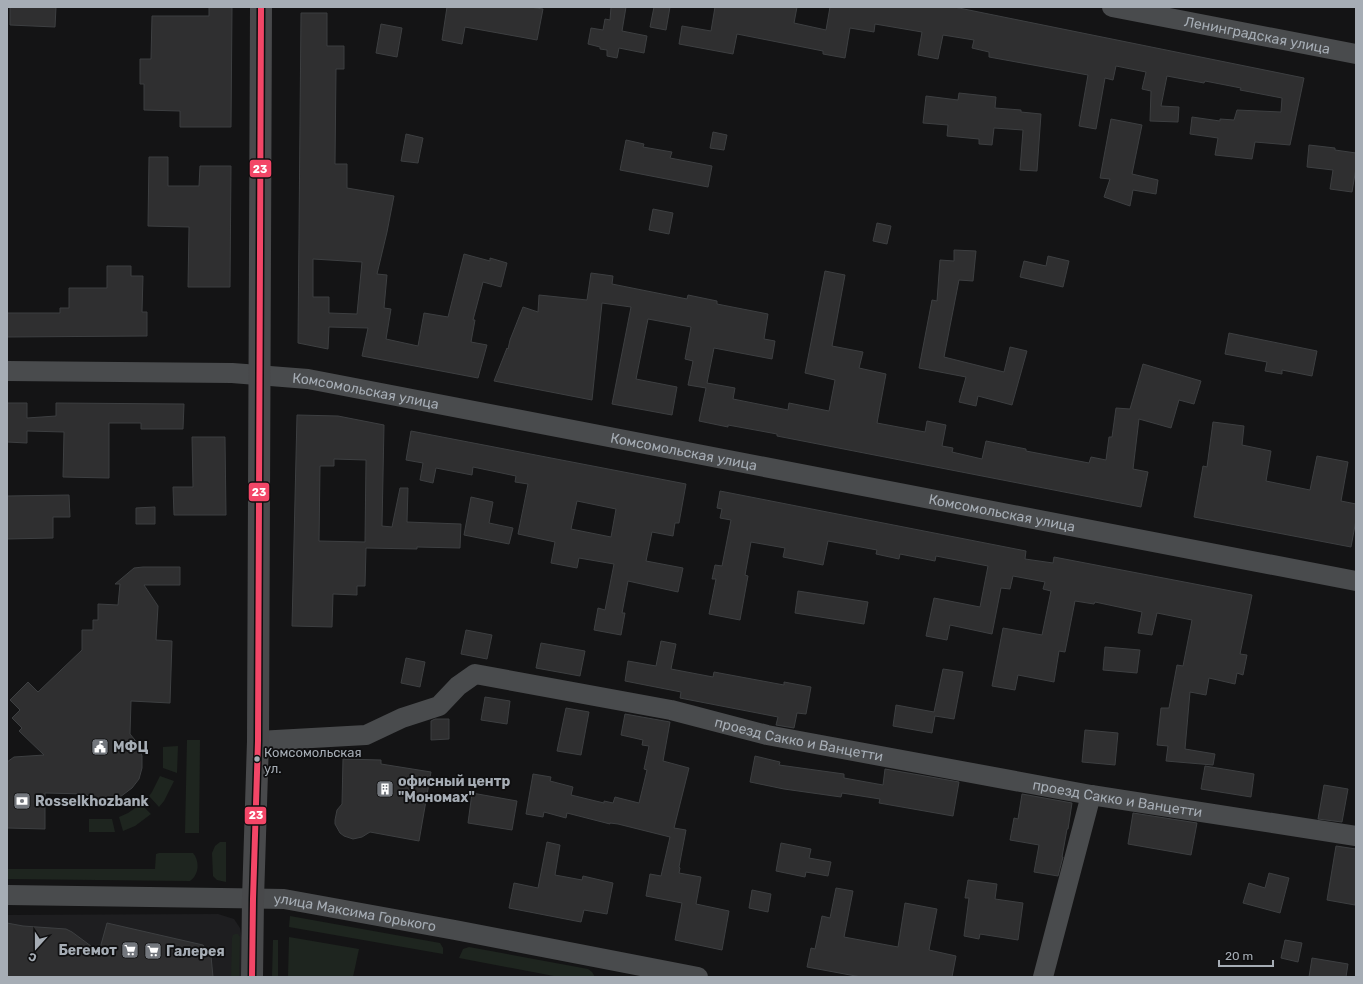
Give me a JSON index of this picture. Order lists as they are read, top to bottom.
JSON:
{
  "streets": {
    "street": [
      "Ленинградская улица",
      "Комсомольская улица",
      "проезд Сакко и Ванцетти",
      "улица Максима Горького"
    ]
  },
  "places": {
    "public building": ["МФЦ"],
    "other": ["Комсомольская ул."],
    "building": ["офисный центр \"Мономах\""],
    "bank": ["Rosselkhozbank"],
    "supermarket": ["Бегемот", "Галерея"]
  },
  "lines": ["transit line 23"],
  "scale_bar": "20 m",
  "north": "bottom"
}
